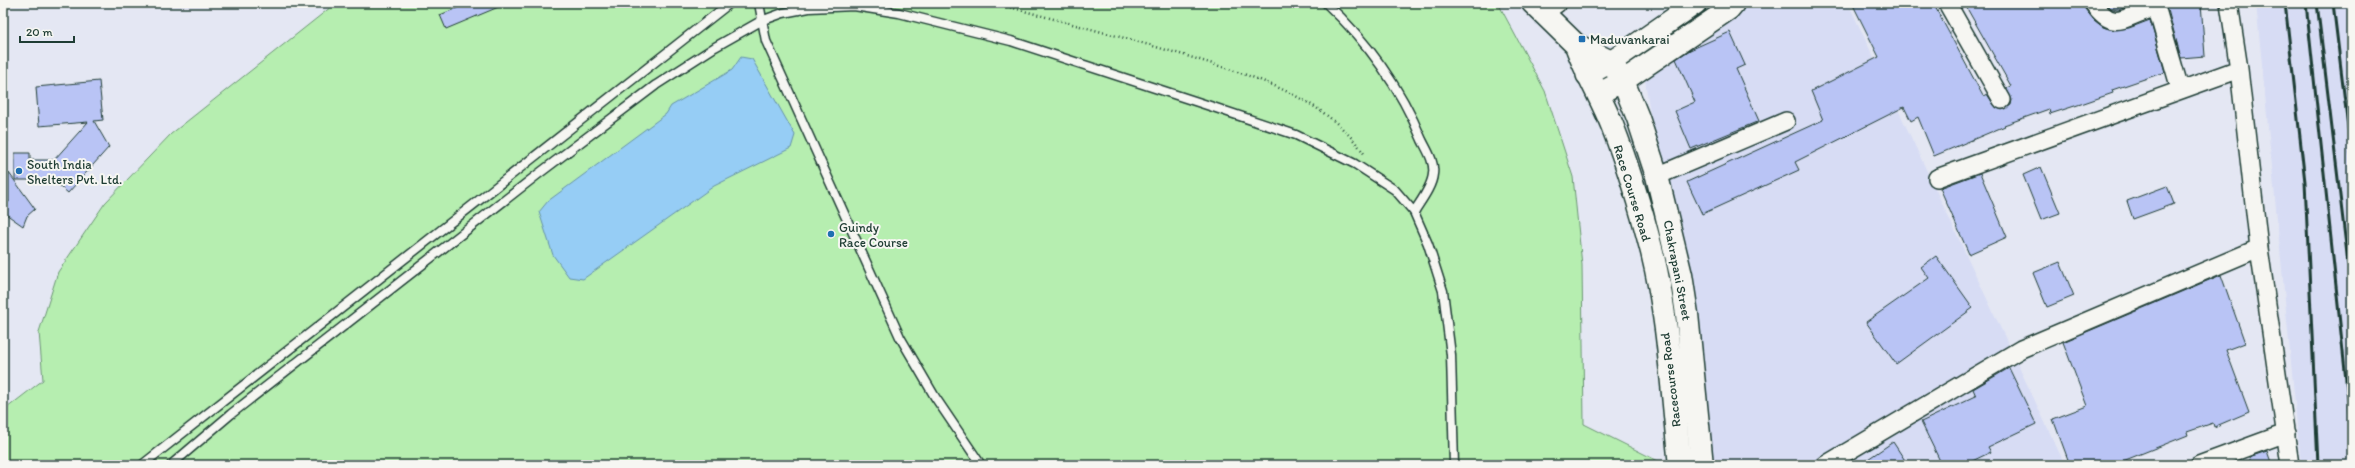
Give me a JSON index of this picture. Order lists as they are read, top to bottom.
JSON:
{
  "streets": {
    "main road": ["Race Course Road", "Chakrapani Street", "Racecourse Road"]
  },
  "crossings": [
    ["Race Course Road", "Racecourse Road"]
  ],
  "places": {
    "transit": ["Maduvankarai"],
    "other": ["South India Shelters Pvt. Ltd.", "Guindy Race Course"]
  },
  "scale_bar": "20 m"
}
